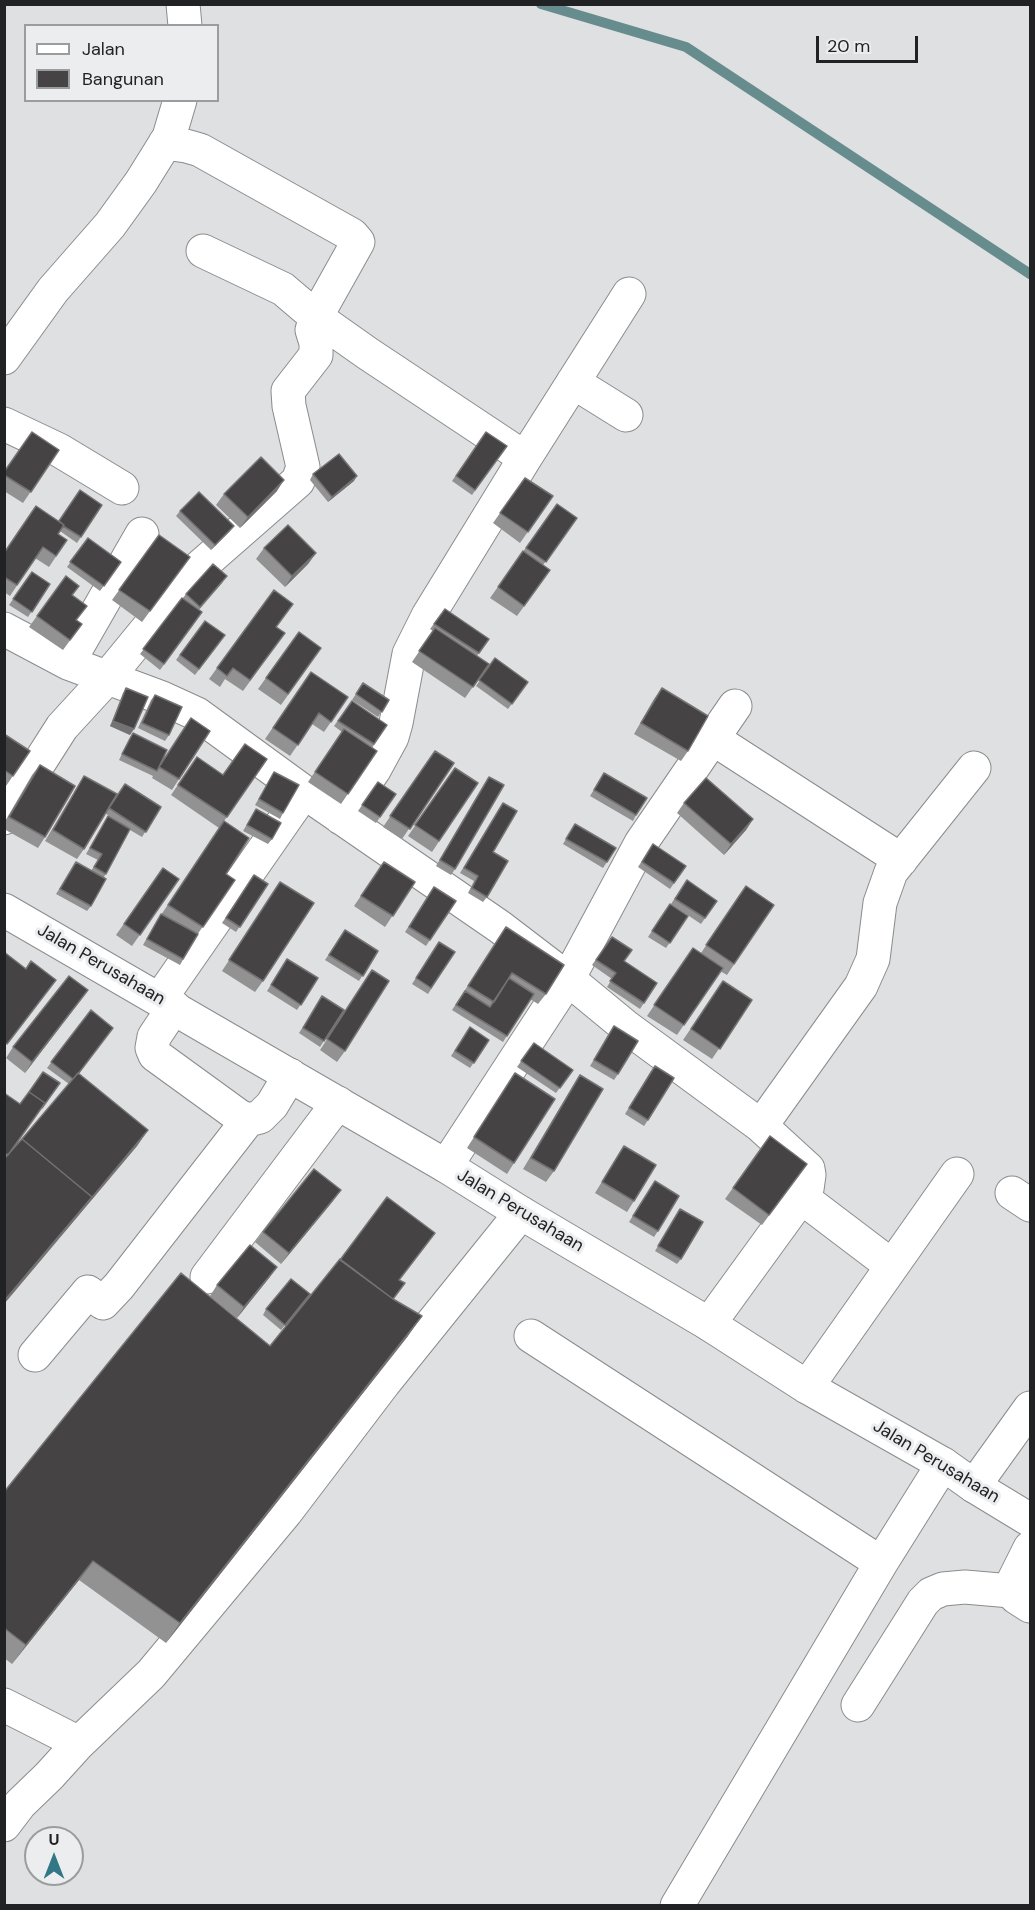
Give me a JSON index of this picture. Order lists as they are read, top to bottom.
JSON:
{
  "streets": {
    "street": ["Jalan Perusahaan"]
  },
  "legend": ["Jalan", "Bangunan"],
  "scale_bar": "20 m",
  "north": "top"
}
